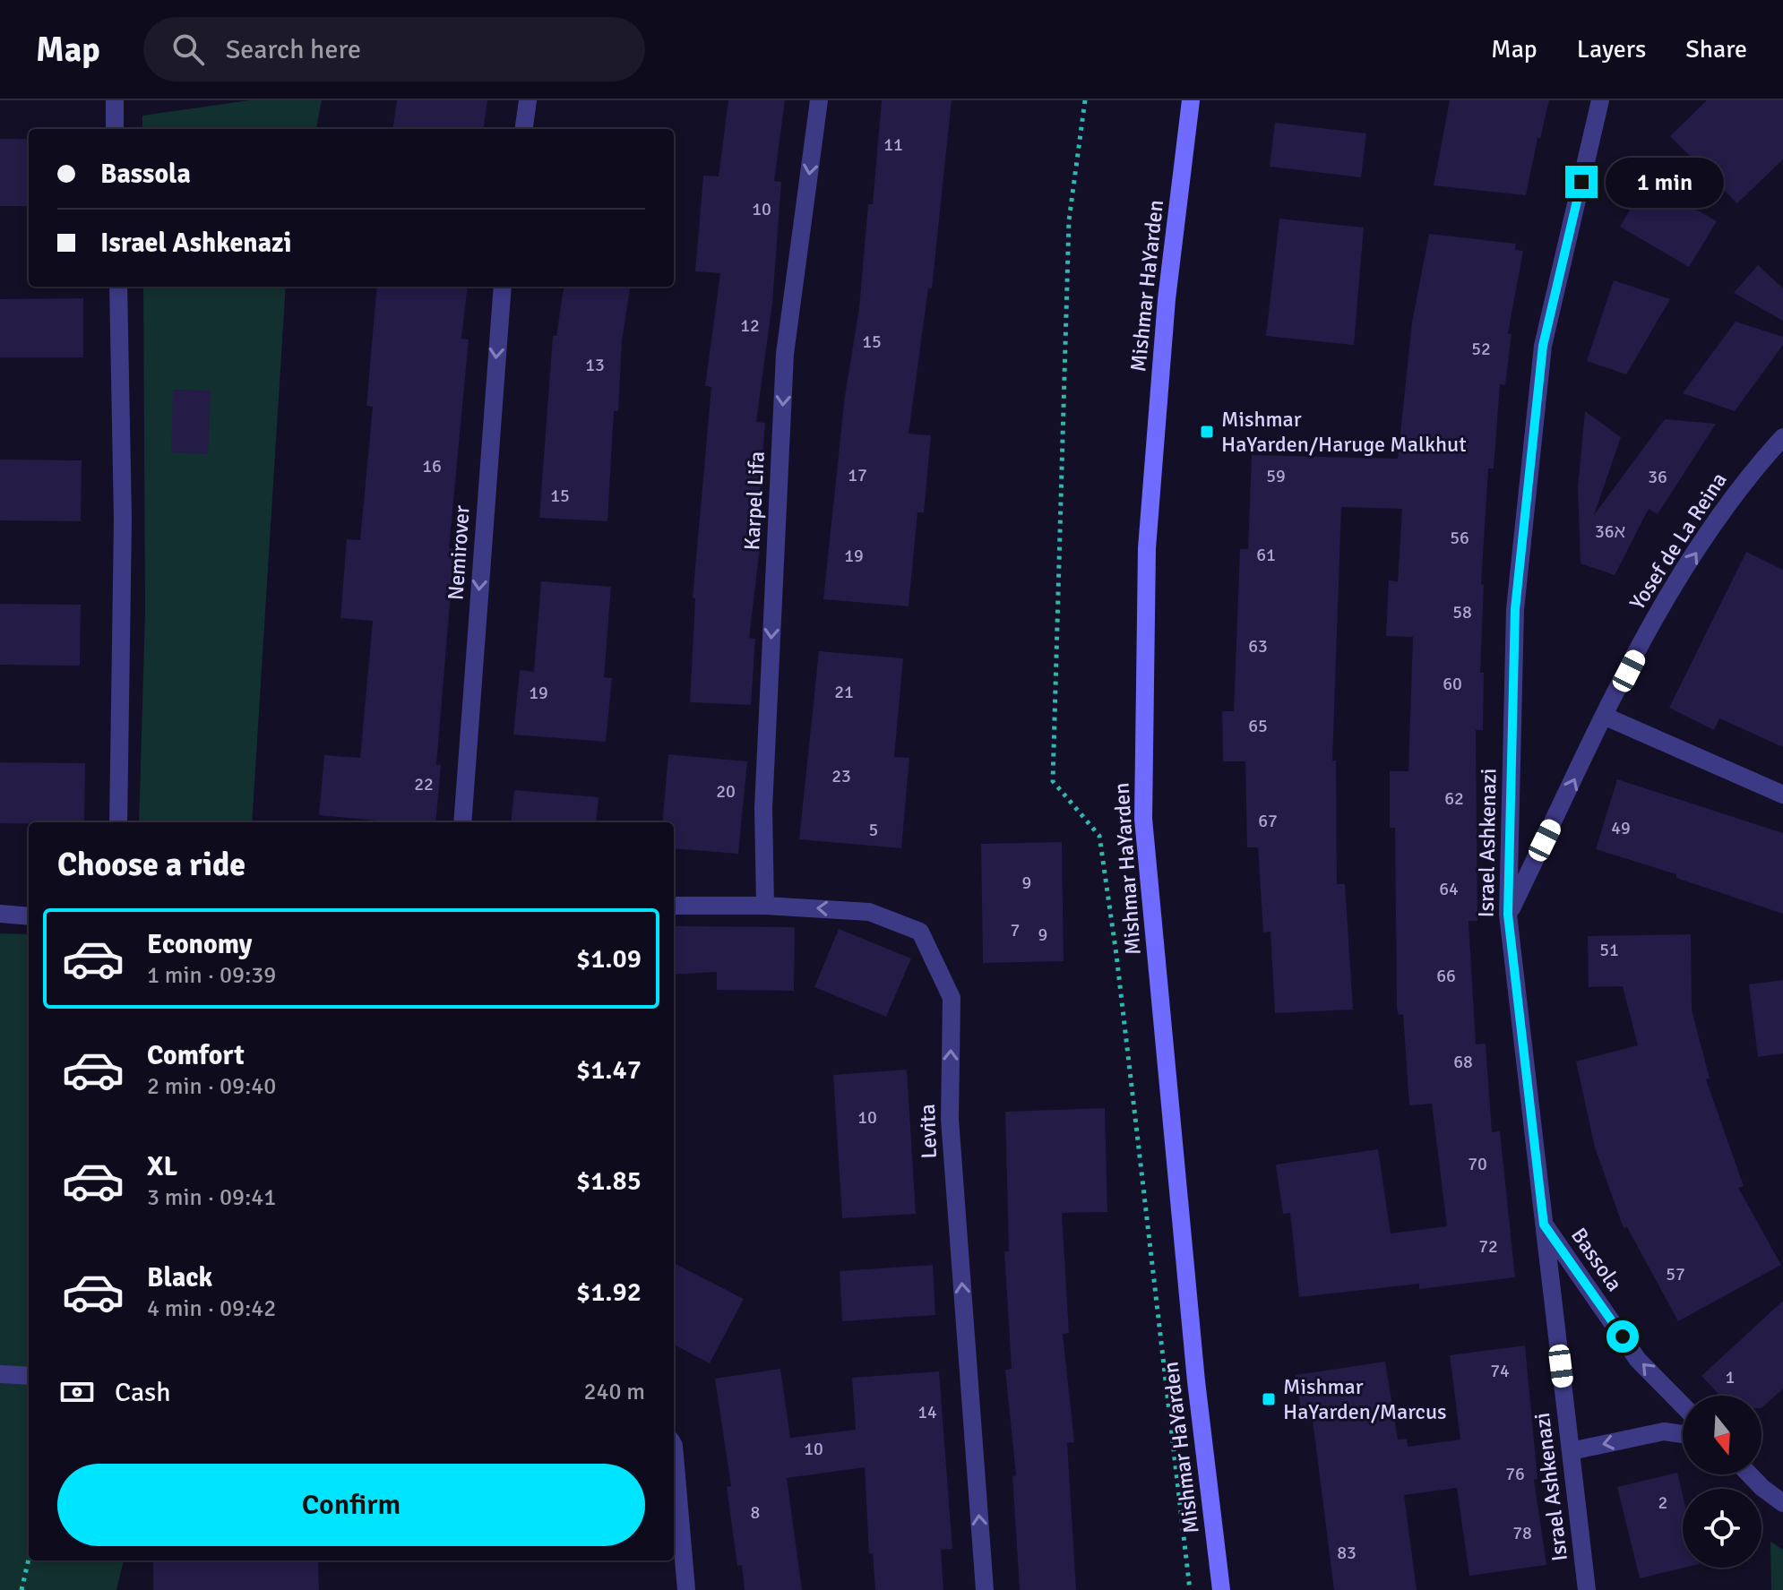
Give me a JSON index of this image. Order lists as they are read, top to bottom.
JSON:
{
  "streets": {
    "street": [
      "Mishmar HaYarden",
      "Karpel Lifa",
      "Yosef de La Reina",
      "Nemirover",
      "Israel Ashkenazi",
      "Levita",
      "Bassola"
    ]
  },
  "crossings": [
    ["Karpel Lifa", "Levita"],
    ["Yosef de La Reina", "Israel Ashkenazi"],
    ["Israel Ashkenazi", "Bassola"]
  ],
  "one_way": [
    "Karpel Lifa",
    "Yosef de La Reina",
    "Nemirover",
    "Levita",
    "Bassola"
  ],
  "places": {
    "transit": ["Mishmar HaYarden/Haruge Malkhut", "Mishmar HaYarden/Marcus"]
  },
  "house_numbers": [
    "11",
    "10",
    "12",
    "15",
    "52",
    "13",
    "16",
    "17",
    "59",
    "36",
    "15",
    "36א",
    "56",
    "61",
    "19",
    "58",
    "63",
    "60",
    "21",
    "19",
    "65",
    "23",
    "22",
    "20",
    "62",
    "67",
    "49",
    "5",
    "9",
    "64",
    "7",
    "9",
    "51",
    "66",
    "68",
    "10",
    "70",
    "72",
    "57",
    "74",
    "1",
    "14",
    "10",
    "76",
    "2",
    "8",
    "78",
    "83"
  ],
  "north": "bottom",
  "page": {
    "header": "Map",
    "search": "Search here",
    "nav": ["Map", "Layers", "Share"],
    "banner": ["Bassola", "Israel Ashkenazi"],
    "bubble": "1 min",
    "heading": "Choose a ride",
    "list": [
      {
        "name": "Economy",
        "note": "1 min · 09:39",
        "value": "$1.09"
      },
      {
        "name": "Comfort",
        "note": "2 min · 09:40",
        "value": "$1.47"
      },
      {
        "name": "XL",
        "note": "3 min · 09:41",
        "value": "$1.85"
      },
      {
        "name": "Black",
        "note": "4 min · 09:42",
        "value": "$1.92"
      }
    ],
    "pay": ["Cash", "240 m"],
    "buttons": "Confirm"
  }
}
